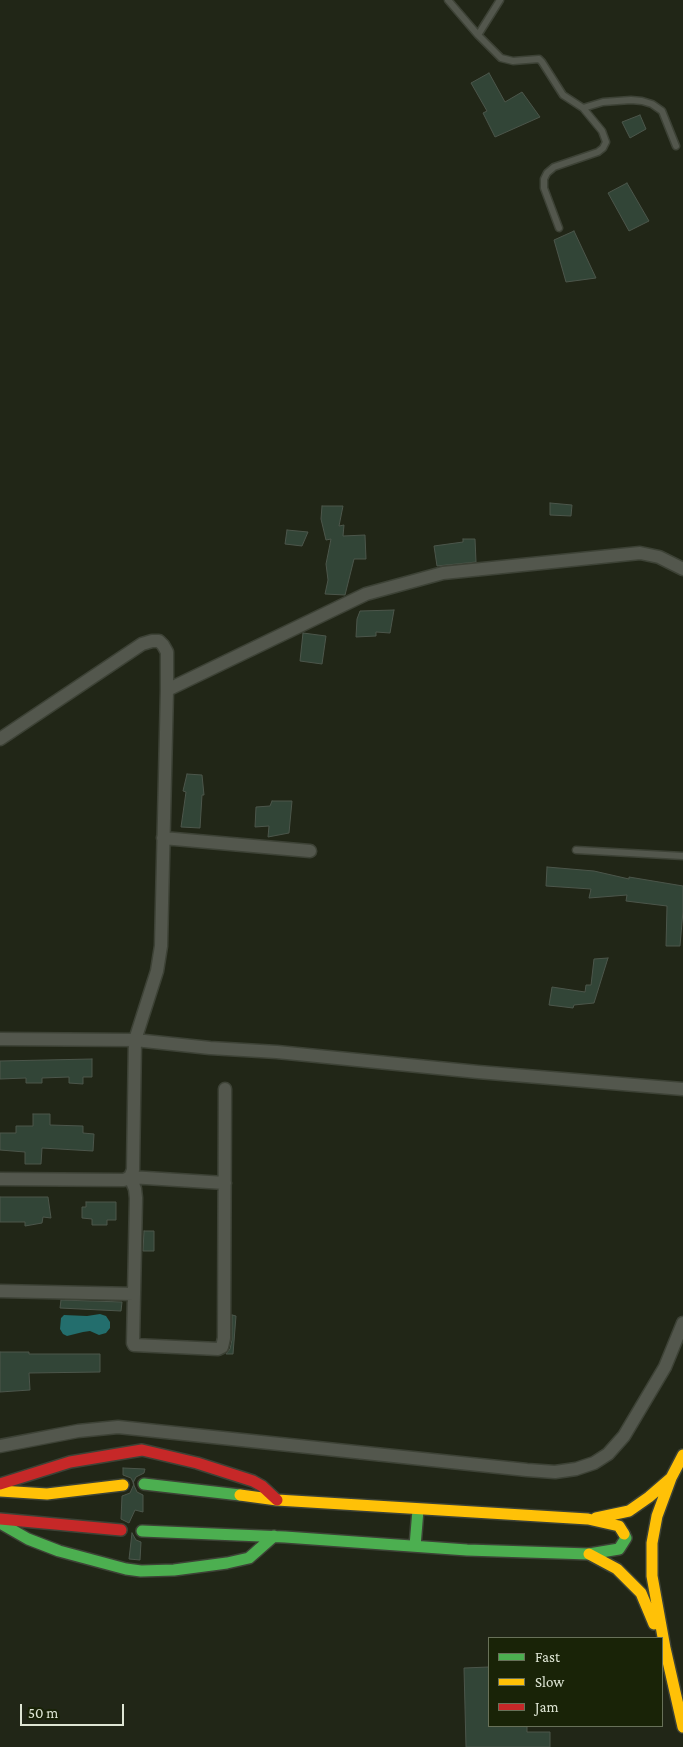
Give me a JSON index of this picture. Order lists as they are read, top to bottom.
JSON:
{
  "legend": ["Fast", "Slow", "Jam"],
  "scale_bar": "50 m"
}
